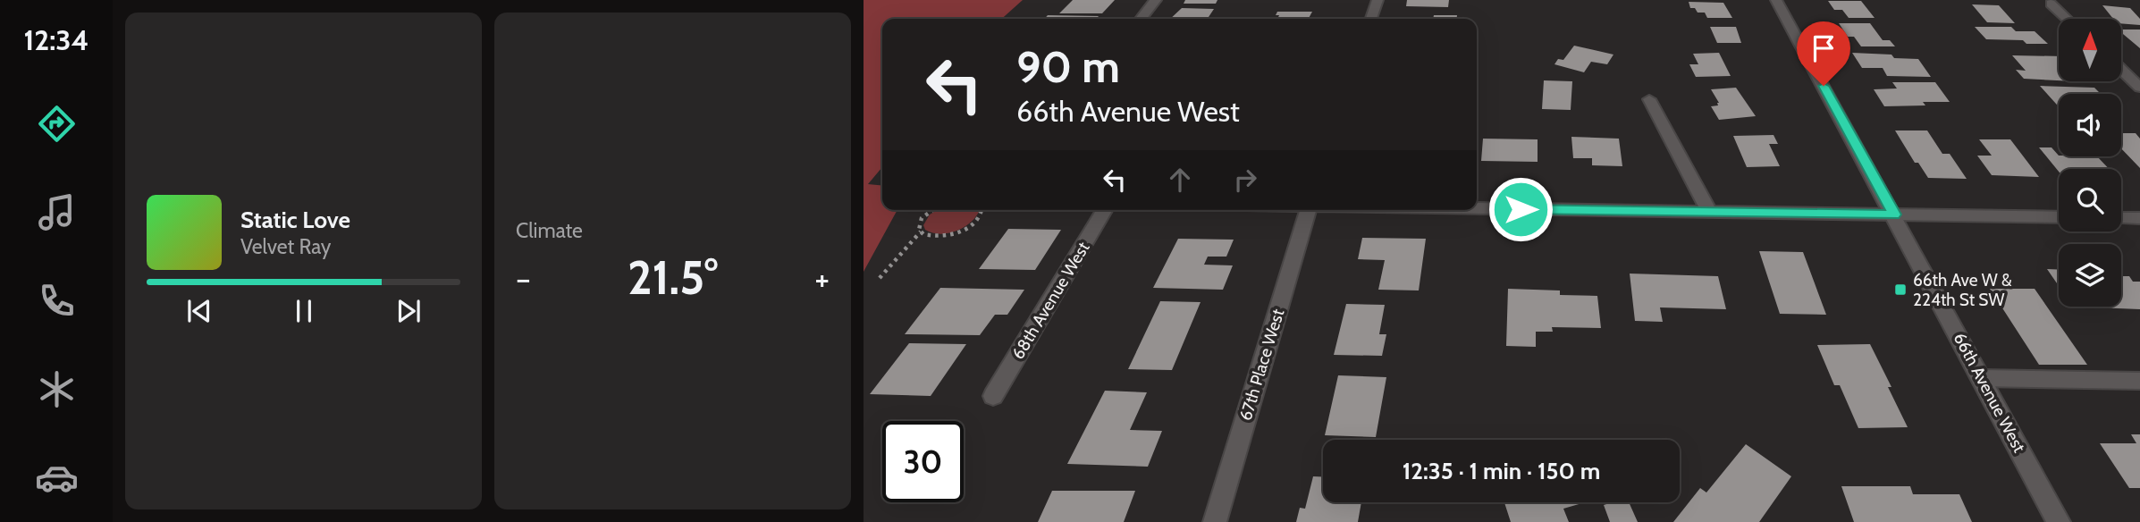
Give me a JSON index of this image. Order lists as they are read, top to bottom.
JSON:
{
  "streets": {
    "street": ["68th Avenue West", "67th Place West", "66th Avenue West"]
  },
  "places": {
    "transit": ["66th Ave W & 224th St SW"]
  },
  "north": "top",
  "page": {
    "tabs": "12:34",
    "tile": "Climate",
    "turn": ["90 m", "66th Avenue West"],
    "song": ["Static Love", "Velvet Ray"],
    "heat": ["−", "21.5°", "+"],
    "limit": "30",
    "trip": "12:35 · 1 min · 150 m"
  }
}
